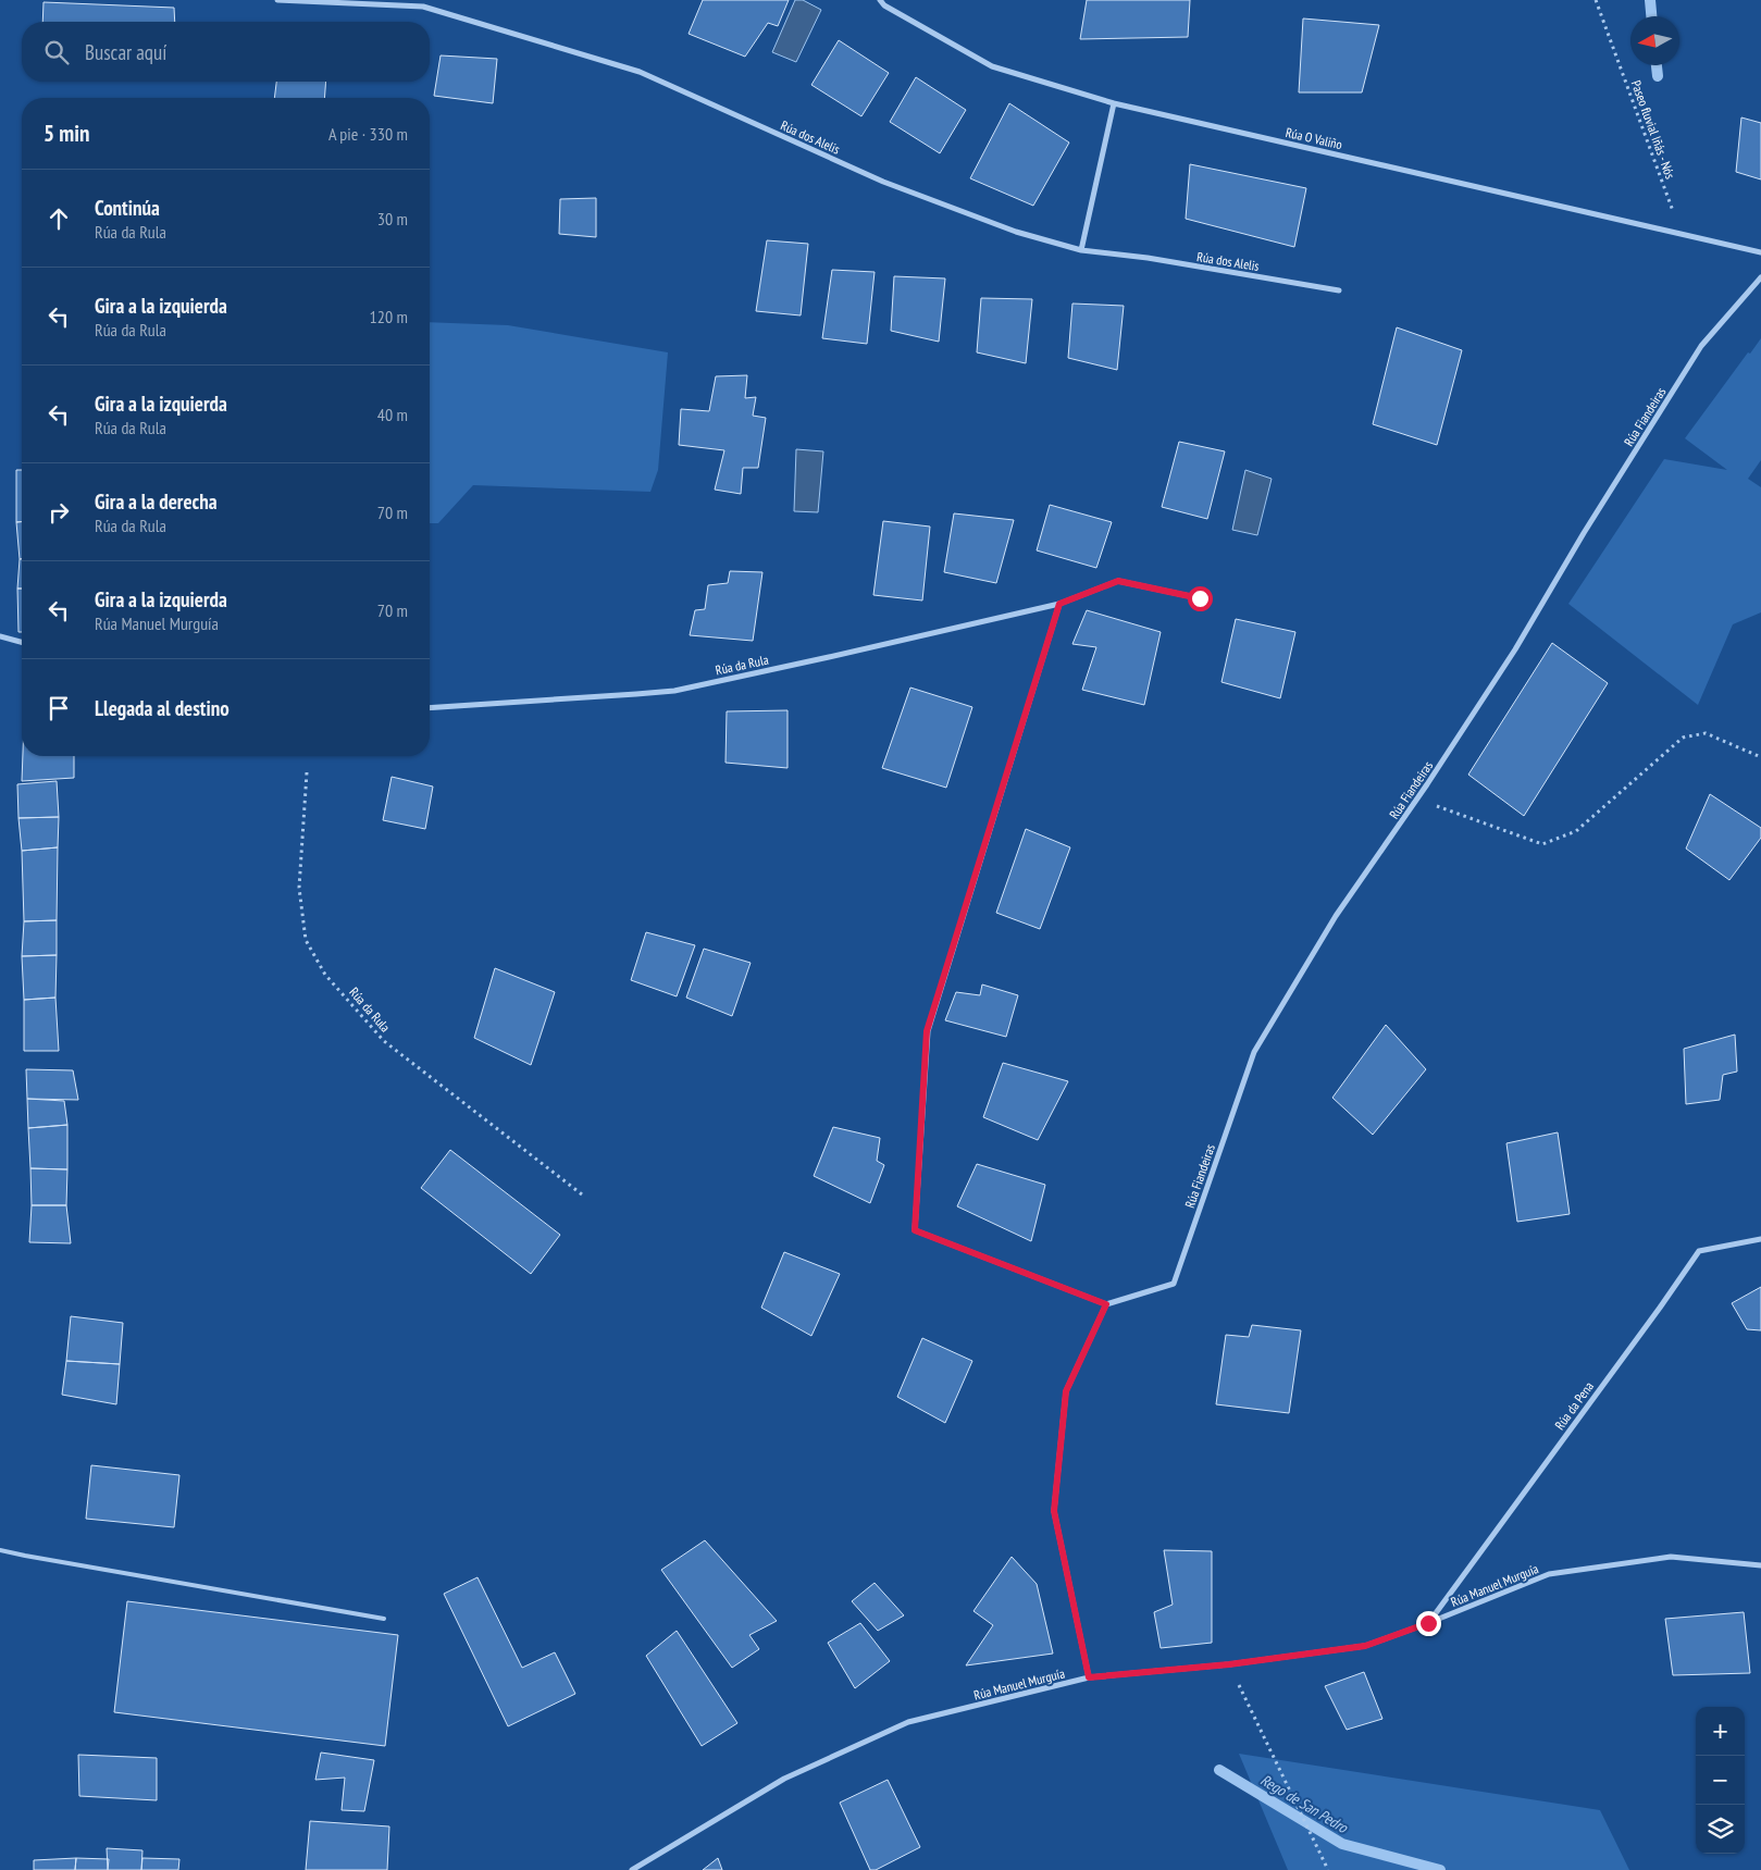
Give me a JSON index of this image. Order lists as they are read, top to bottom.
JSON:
{
  "streets": {
    "street": [
      "Rúa dos Alelis",
      "Rúa O Valiño",
      "Rúa Fiandeiras",
      "Rúa da Rula",
      "Rúa da Pena",
      "Rúa Manuel Murguía"
    ],
    "path": ["Paseo fluvial Iñás - Nós"]
  },
  "crossings": [
    ["Paseo fluvial Iñás - Nós", "Rúa O Valiño"],
    ["Rúa da Pena", "Rúa Manuel Murguía"]
  ],
  "water": ["Rego de San Pedro"],
  "north": "left",
  "page": {
    "search": "Buscar aquí",
    "heading": ["5 min", "A pie · 330 m"],
    "list": [
      ["Continúa", "Rúa da Rula", "30 m"],
      ["Gira a la izquierda", "Rúa da Rula", "120 m"],
      ["Gira a la izquierda", "Rúa da Rula", "40 m"],
      ["Gira a la derecha", "Rúa da Rula", "70 m"],
      ["Gira a la izquierda", "Rúa Manuel Murguía", "70 m"],
      "Llegada al destino"
    ],
    "map_buttons": ["+", "−"]
  }
}
